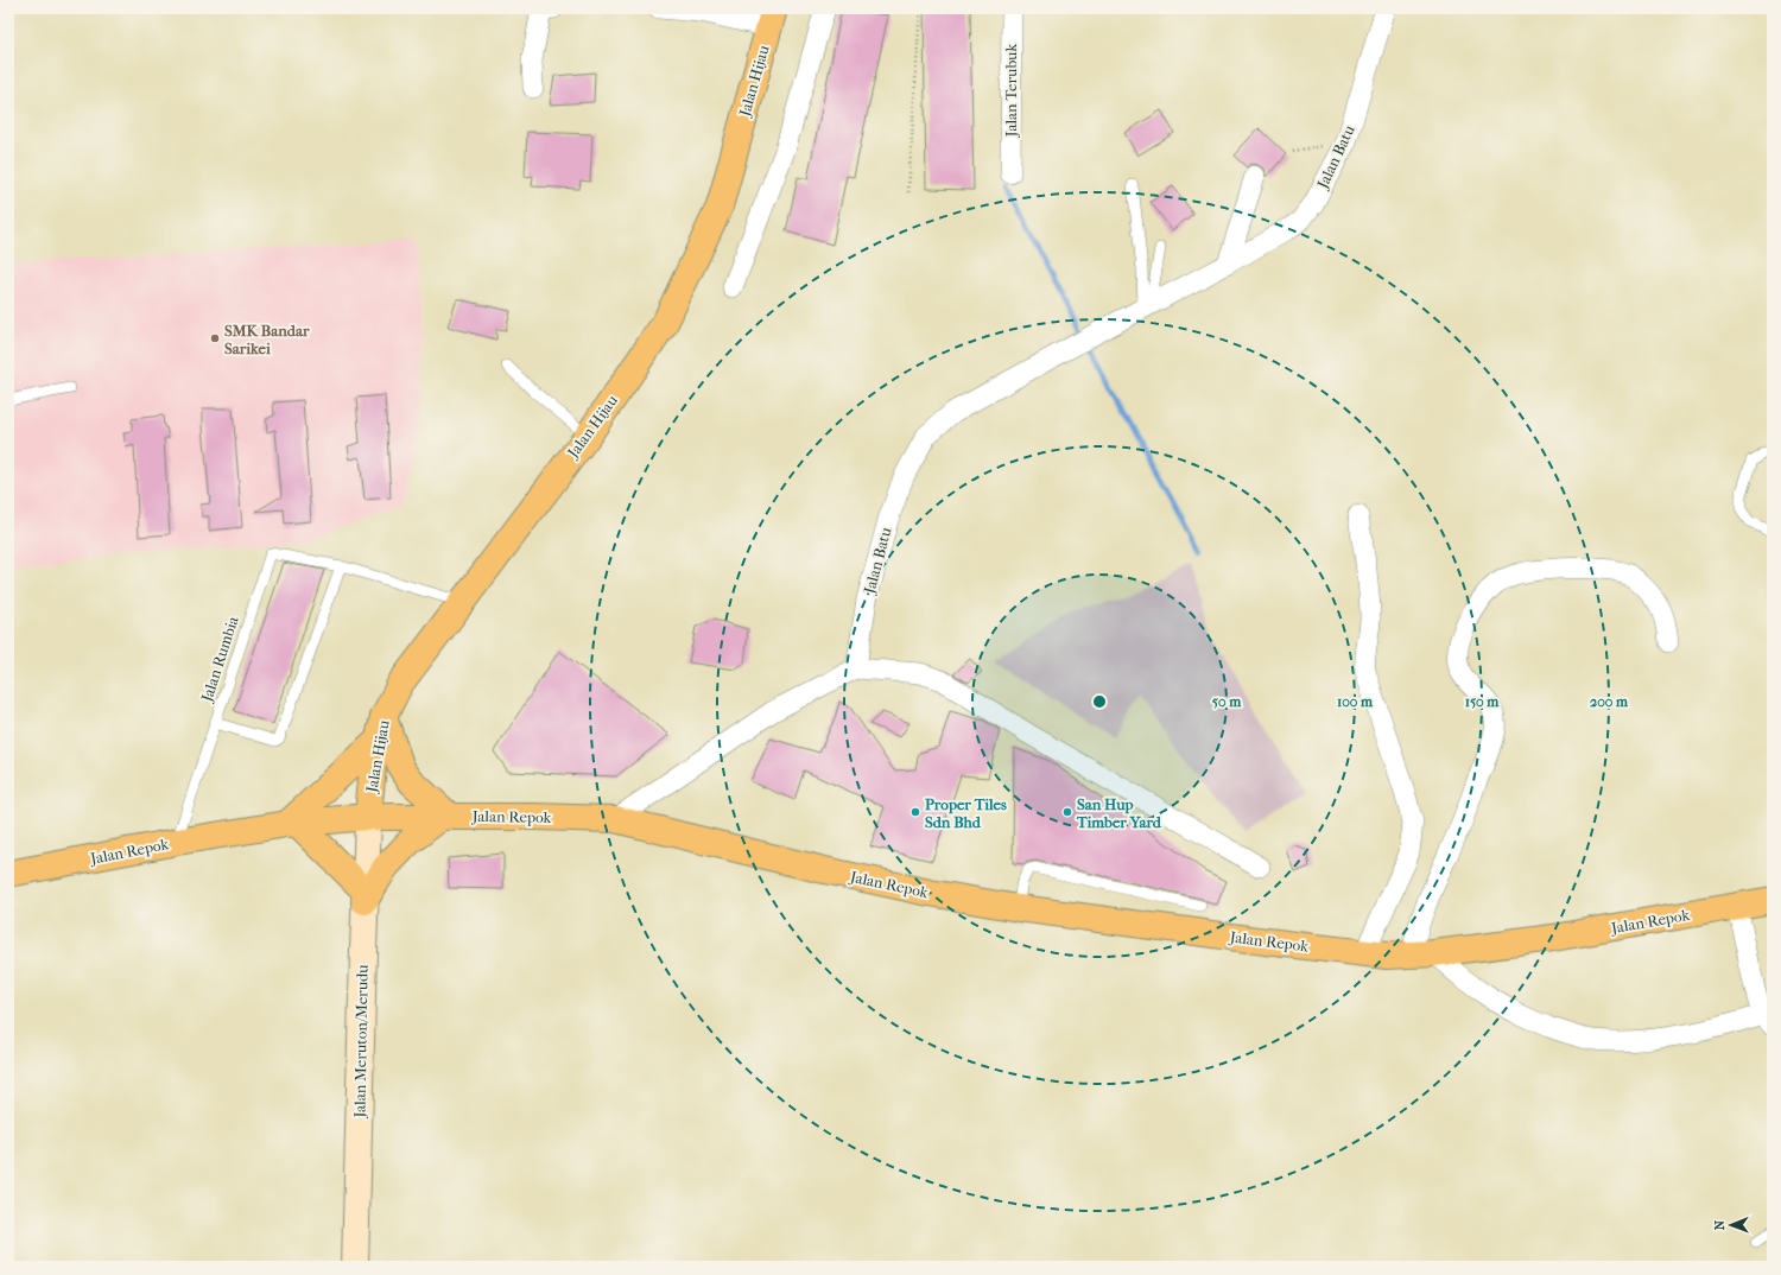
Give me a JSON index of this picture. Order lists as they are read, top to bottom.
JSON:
{
  "streets": {
    "main road": ["Jalan Hijau", "Jalan Repok", "Jalan Meruton/Merudu"],
    "street": ["Jalan Terubuk", "Jalan Batu"],
    "lane": ["Jalan Rumbia"]
  },
  "crossings": [
    ["Jalan Hijau", "Jalan Repok"],
    ["Jalan Hijau", "Jalan Meruton/Merudu"],
    ["Jalan Rumbia", "Jalan Repok"],
    ["Jalan Repok", "Jalan Meruton/Merudu"]
  ],
  "places": ["SMK Bandar Sarikei", "Proper Tiles Sdn Bhd", "San Hup Timber Yard"],
  "north": "left",
  "rings": [
    "50 m",
    "100 m",
    "150 m",
    "200 m"
  ]
}
